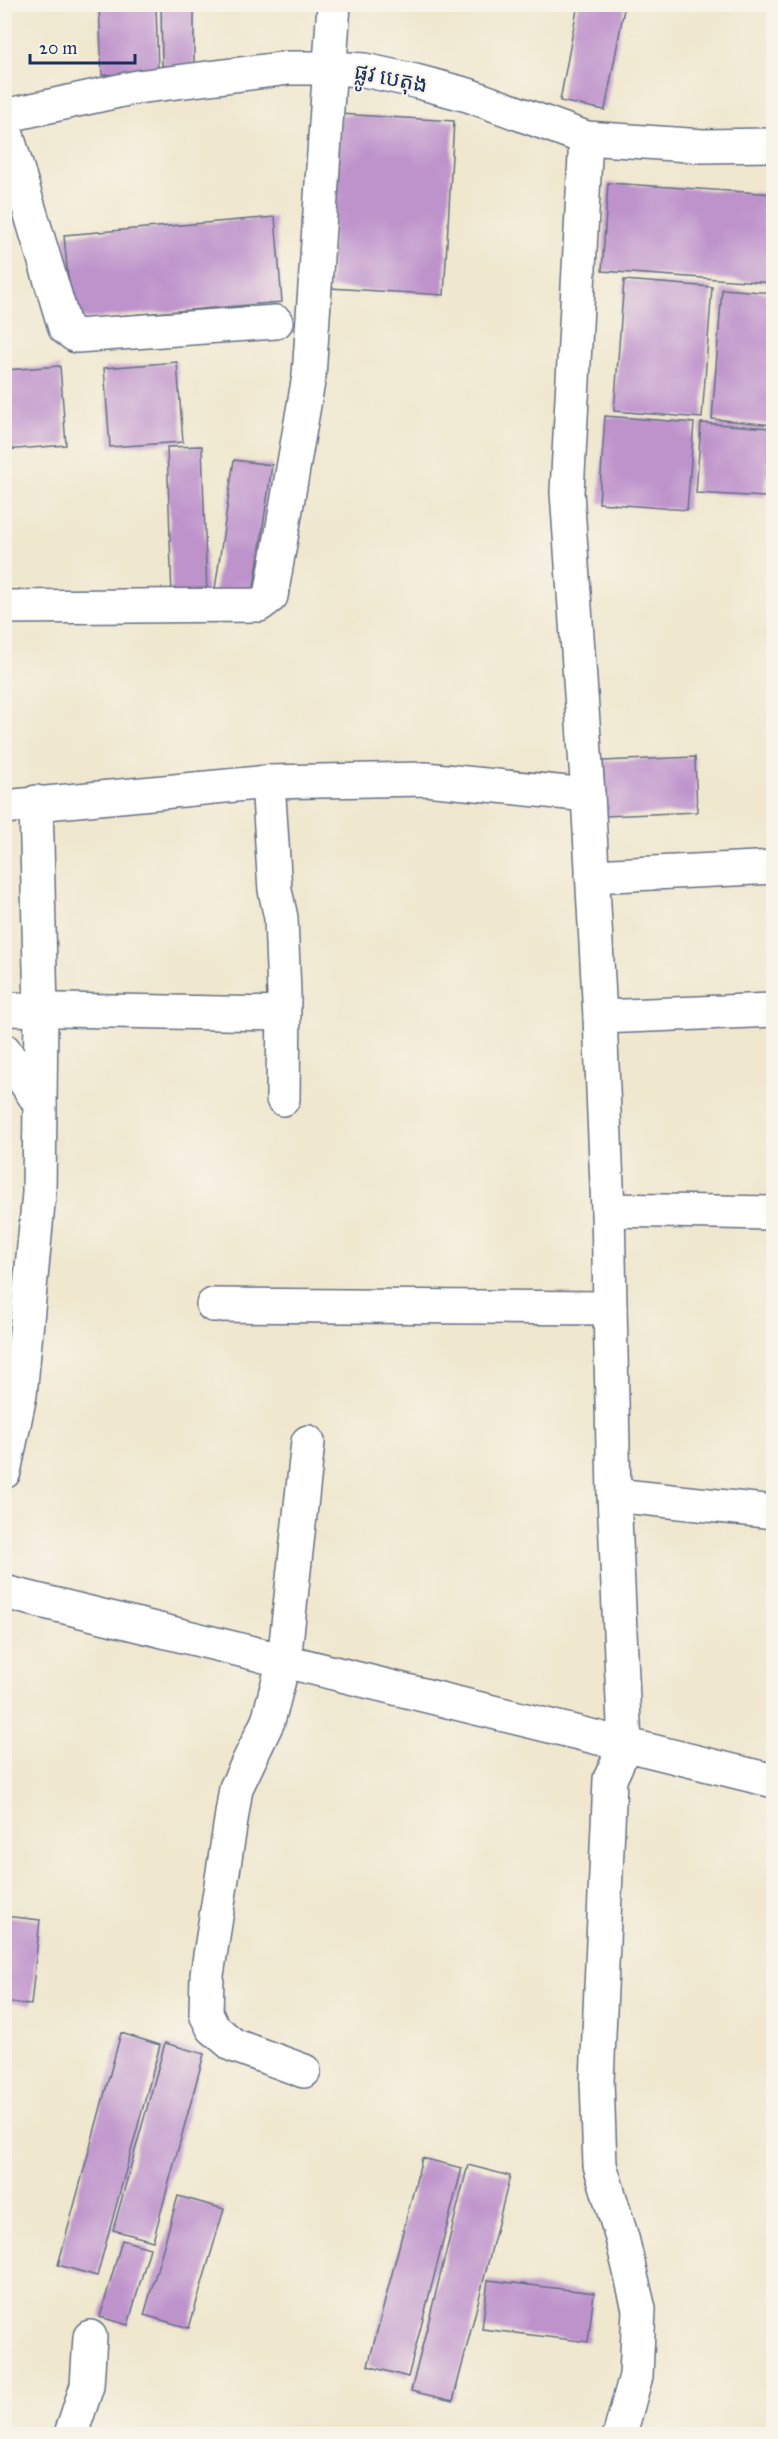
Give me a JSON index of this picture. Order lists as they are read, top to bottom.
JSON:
{
  "streets": {
    "street": ["ផ្លូវ បេតុង"]
  },
  "scale_bar": "20 m"
}
